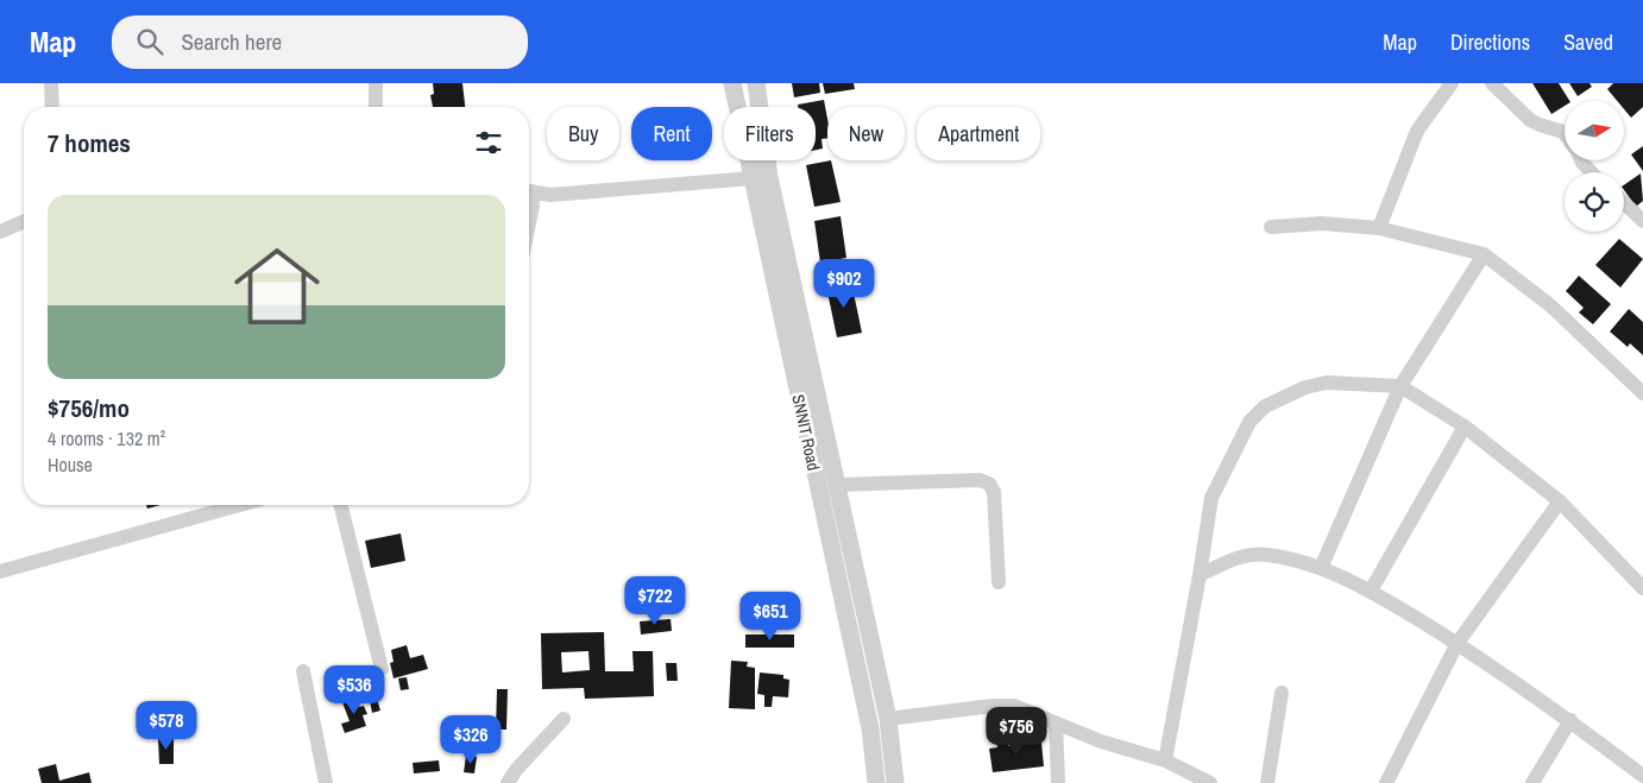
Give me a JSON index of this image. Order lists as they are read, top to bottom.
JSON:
{
  "streets": {
    "street": ["SNNIT Road"]
  },
  "north": "right",
  "page": {
    "header": "Map",
    "search": "Search here",
    "nav": ["Map", "Directions", "Saved"],
    "chip": [
      "Buy",
      "Rent",
      "Filters",
      "New",
      "Apartment"
    ],
    "heading": "7 homes",
    "list": [
      {
        "name": "$756/mo",
        "note": "4 rooms · 132 m² · House"
      }
    ],
    "price": [
      "$902",
      "$722",
      "$651",
      "$536",
      "$578",
      "$756",
      "$326"
    ]
  }
}
